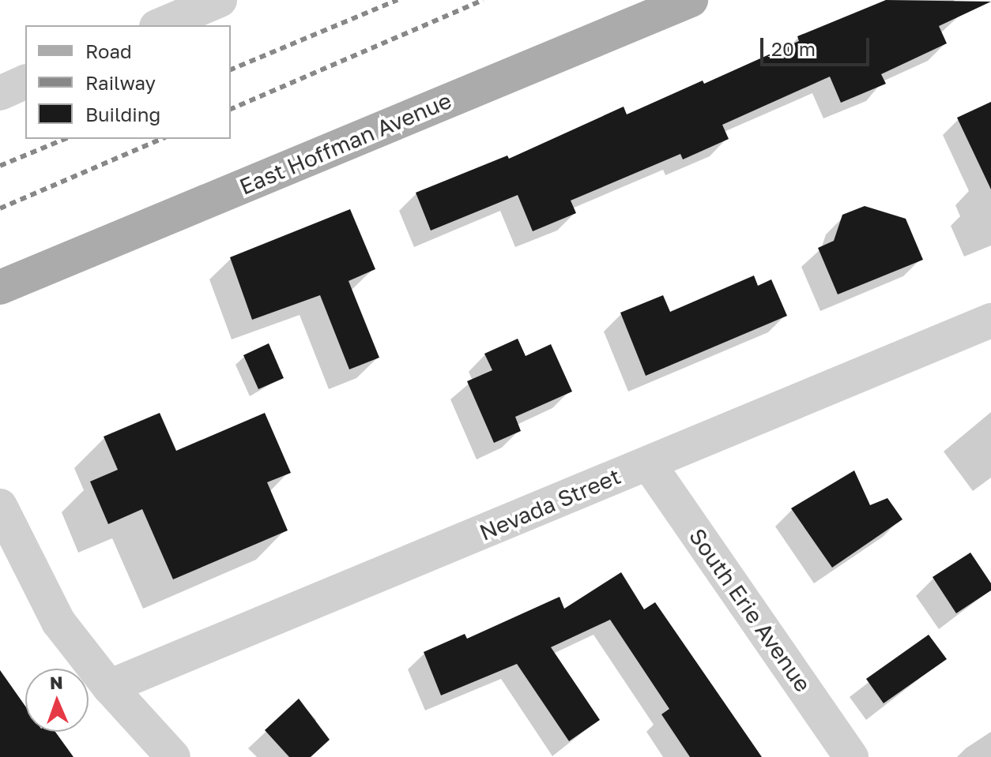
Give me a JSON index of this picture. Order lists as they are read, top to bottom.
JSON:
{
  "streets": {
    "main road": ["East Hoffman Avenue"],
    "street": ["Nevada Street", "South Erie Avenue"]
  },
  "crossings": [
    ["Nevada Street", "South Erie Avenue"]
  ],
  "legend": ["Road", "Railway", "Building"],
  "scale_bar": "20 m",
  "north": "top"
}
